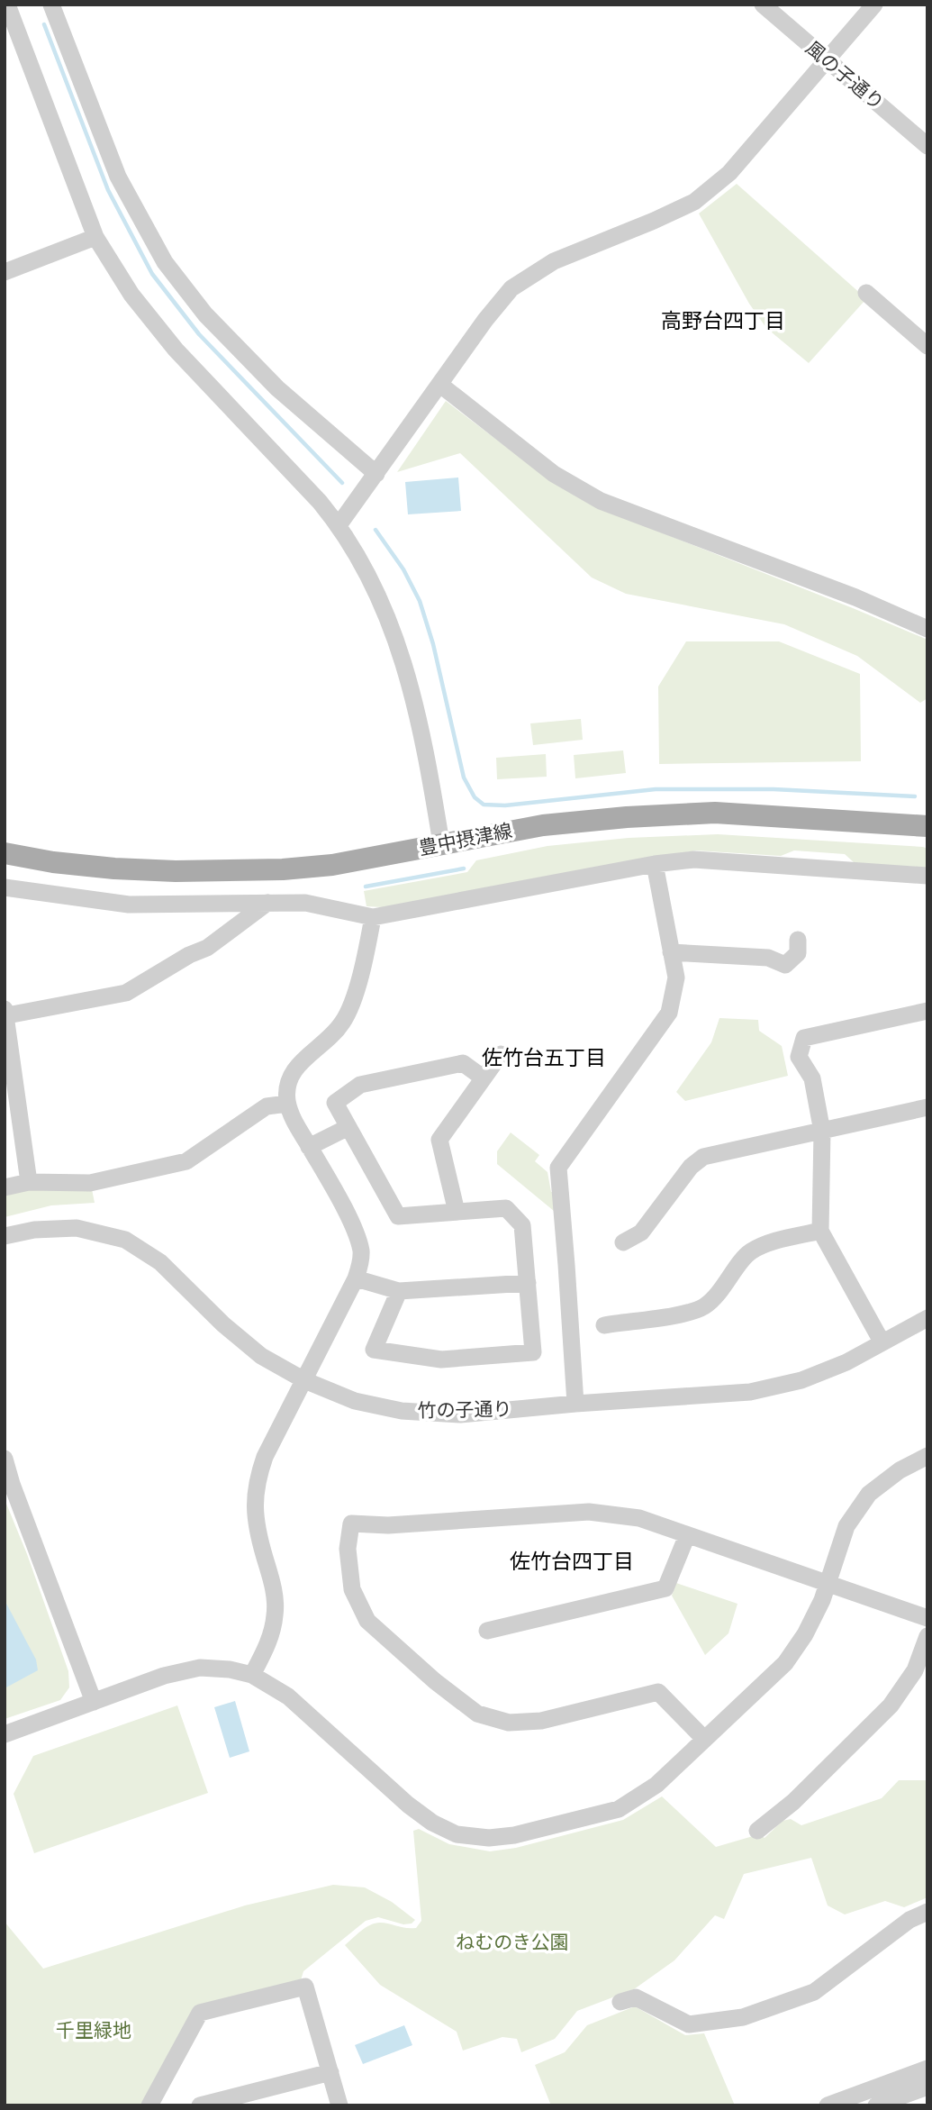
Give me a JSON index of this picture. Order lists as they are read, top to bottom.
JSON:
{
  "streets": {
    "main road": ["豊中摂津線"],
    "street": ["風の子通り", "竹の子通り"]
  },
  "districts": ["高野台四丁目", "佐竹台五丁目", "佐竹台四丁目"],
  "parks": ["ねむのき公園", "千里緑地"]
}
